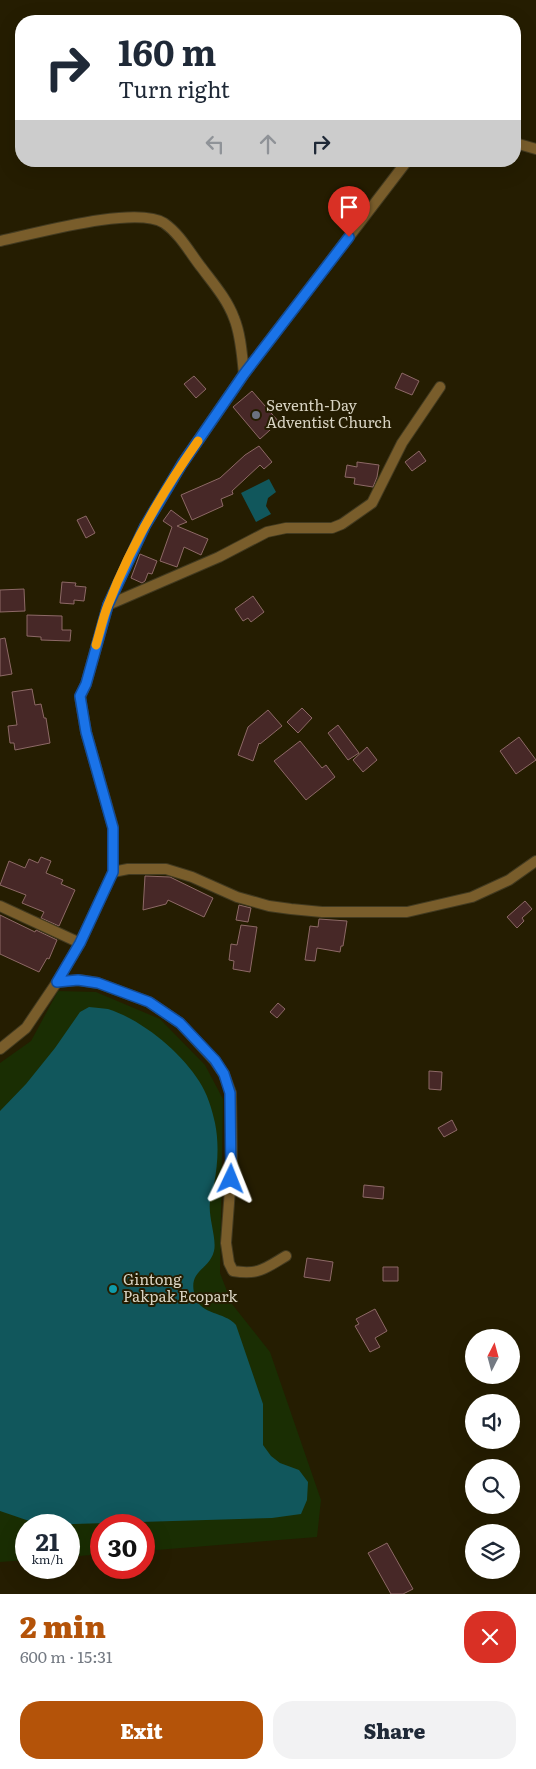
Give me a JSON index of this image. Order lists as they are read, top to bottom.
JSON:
{
  "places": ["Seventh-Day Adventist Church", "Gintong Pakpak Ecopark"],
  "north": "top",
  "page": {
    "turn": ["160 m", "Turn right"],
    "speed": "21 km/h",
    "limit": "30",
    "heading": ["2 min", "600 m · 15:31"],
    "buttons": ["Exit", "Share"]
  }
}
